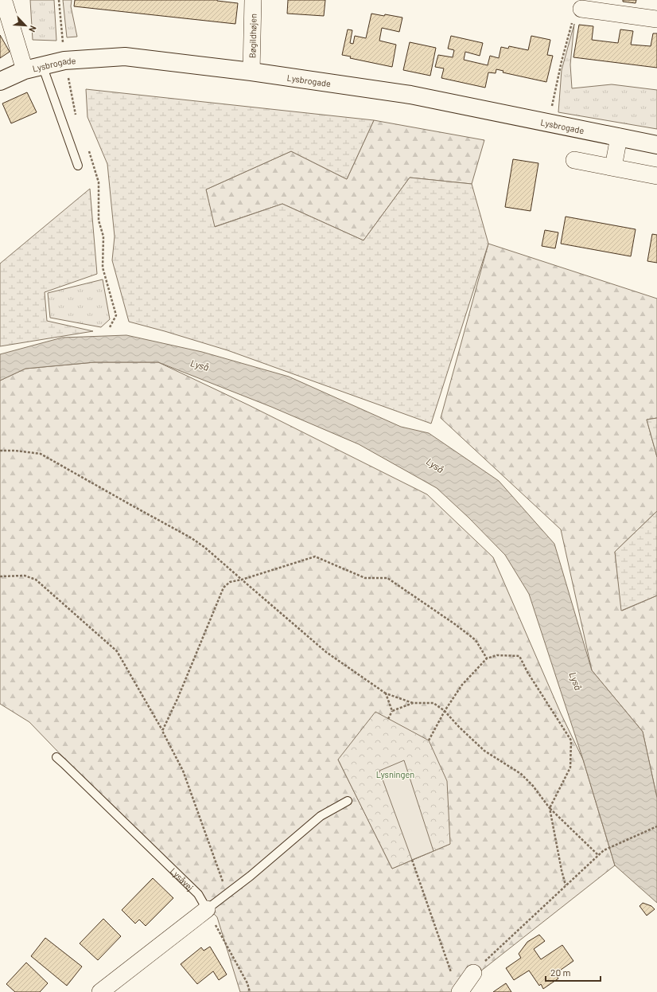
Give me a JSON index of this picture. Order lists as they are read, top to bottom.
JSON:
{
  "streets": {
    "street": ["Bøgildhøjen", "Lysbrogade"],
    "lane": ["Lysåvej"]
  },
  "crossings": [
    ["Bøgildhøjen", "Lysbrogade"]
  ],
  "water": ["Lyså"],
  "parks": ["Lysningen"],
  "scale_bar": "20 m",
  "north": "bottom right"
}
